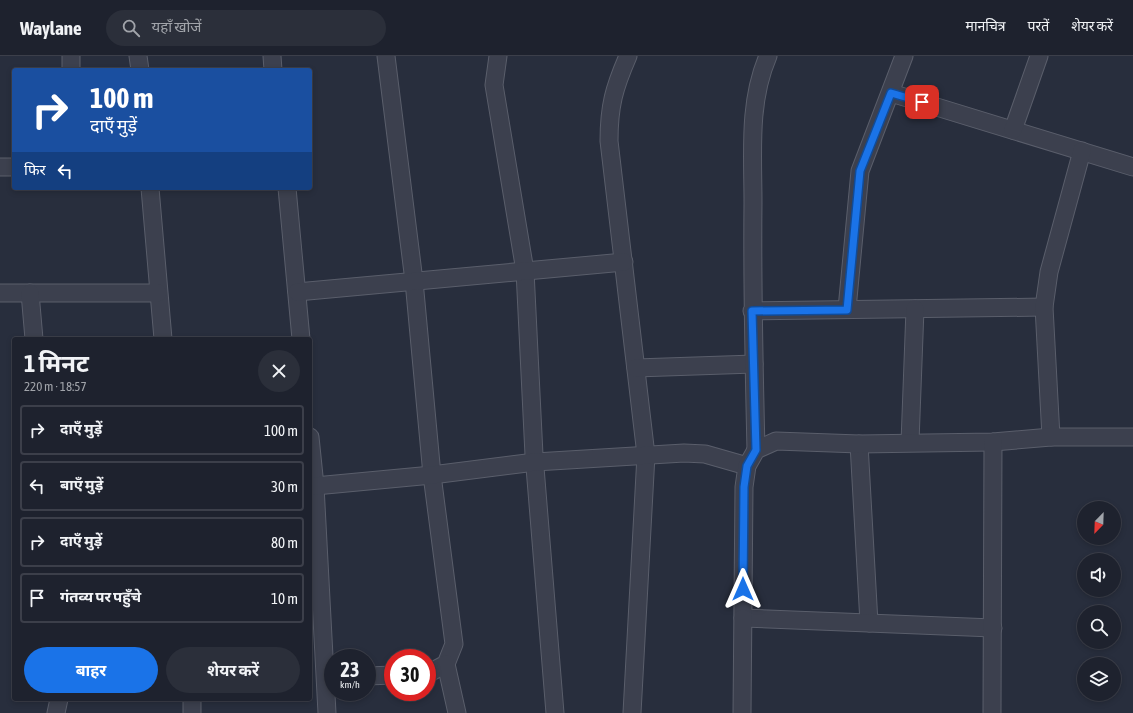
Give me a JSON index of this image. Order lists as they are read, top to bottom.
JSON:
{
  "north": "bottom left",
  "page": {
    "header": "Waylane",
    "search": "यहाँ खोजें",
    "nav": ["मानचित्र", "परतें", "शेयर करें"],
    "turn": ["100 m", "दाएँ मुड़ें"],
    "then": "फिर",
    "heading": ["1 मिनट", "220 m · 18:57"],
    "list": [
      {
        "name": "दाएँ मुड़ें",
        "value": "100 m"
      },
      {
        "name": "बाएँ मुड़ें",
        "value": "30 m"
      },
      {
        "name": "दाएँ मुड़ें",
        "value": "80 m"
      },
      {
        "name": "गंतव्य पर पहुँचे",
        "value": "10 m"
      }
    ],
    "buttons": ["बाहर", "शेयर करें"],
    "speed": "23 km/h",
    "limit": "30"
  }
}
